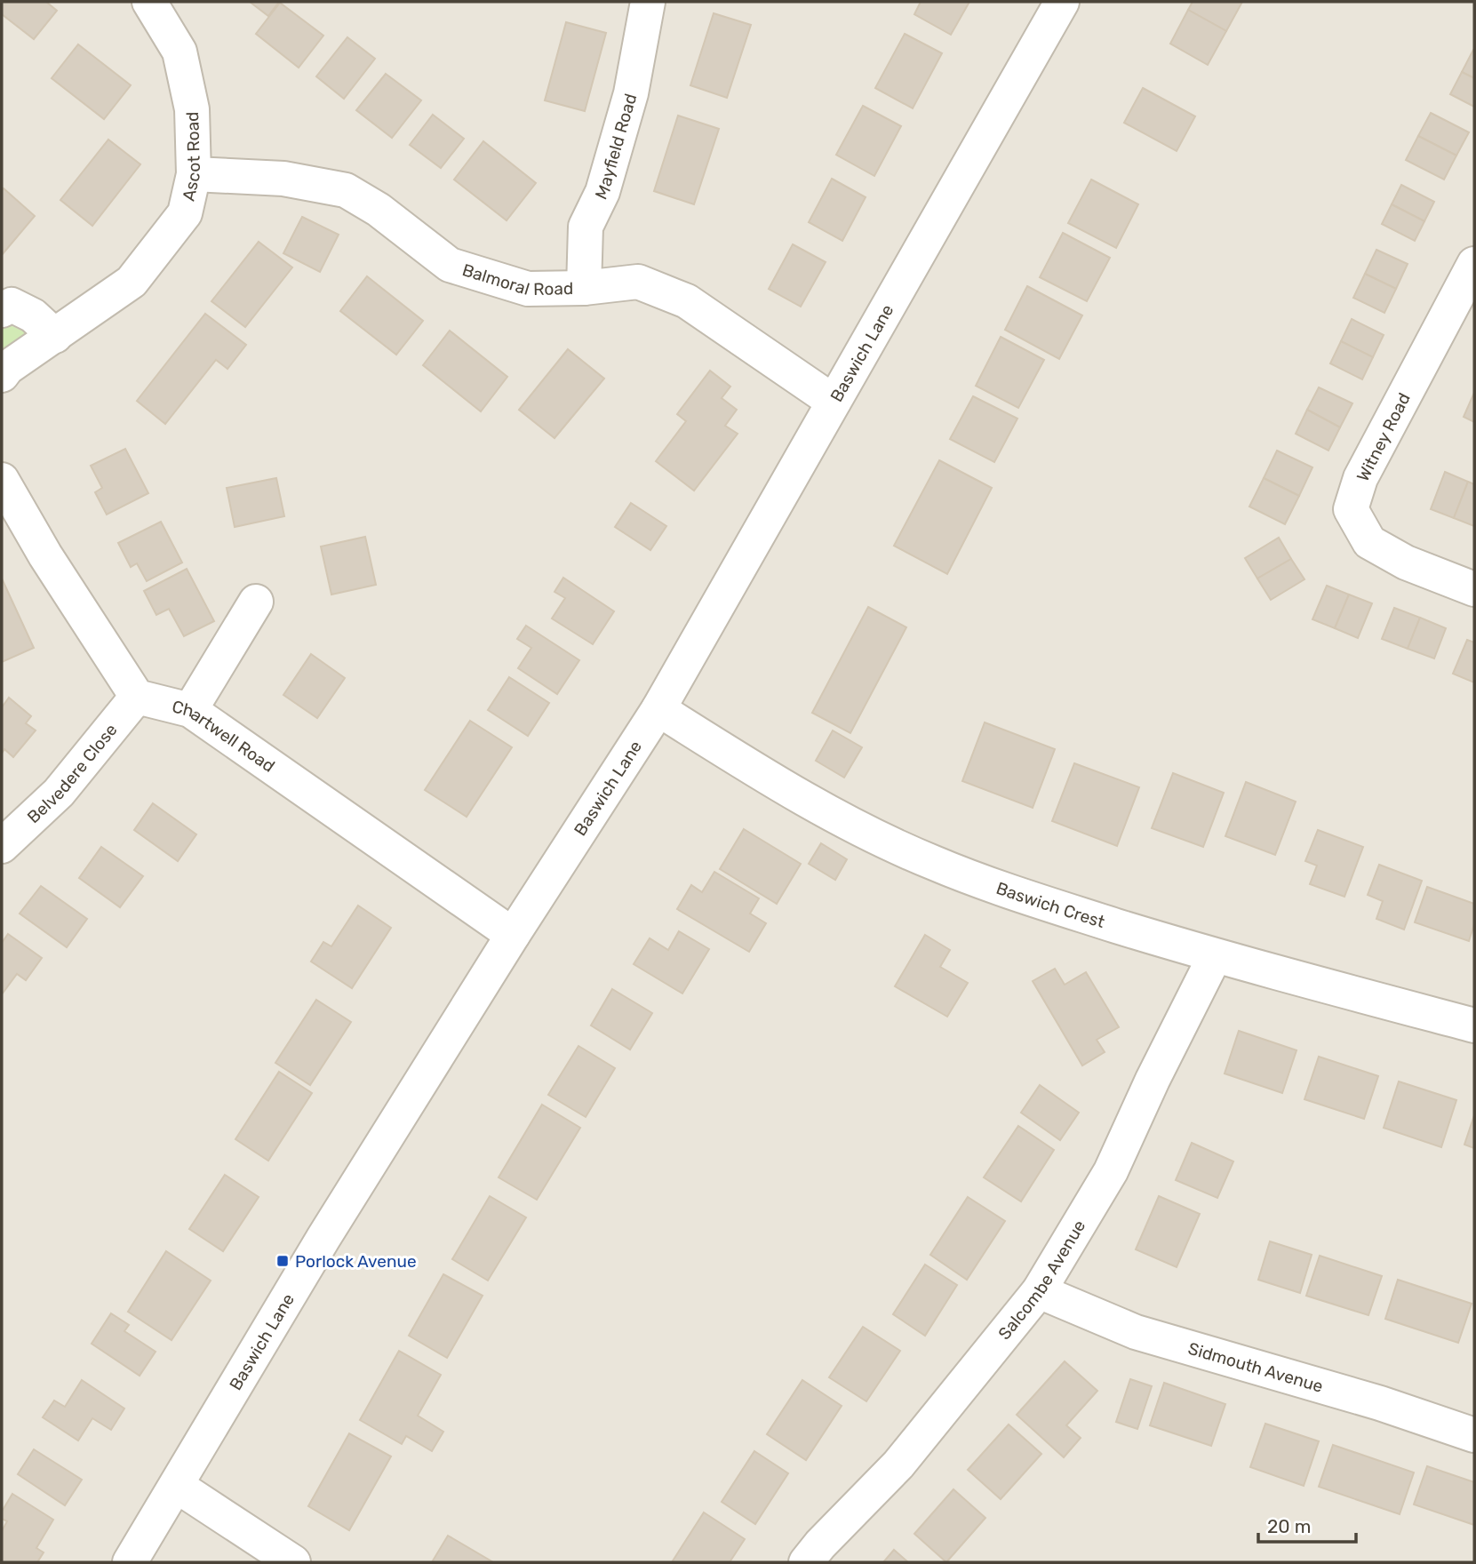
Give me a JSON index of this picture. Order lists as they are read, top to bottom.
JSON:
{
  "streets": {
    "street": [
      "Mayfield Road",
      "Ascot Road",
      "Balmoral Road",
      "Baswich Lane",
      "Witney Road",
      "Chartwell Road",
      "Belvedere Close",
      "Baswich Crest",
      "Salcombe Avenue",
      "Sidmouth Avenue"
    ]
  },
  "crossings": [
    ["Mayfield Road", "Balmoral Road"],
    ["Ascot Road", "Balmoral Road"],
    ["Balmoral Road", "Baswich Lane"],
    ["Baswich Lane", "Chartwell Road"],
    ["Baswich Lane", "Baswich Crest"],
    ["Chartwell Road", "Belvedere Close"],
    ["Baswich Crest", "Salcombe Avenue"],
    ["Salcombe Avenue", "Sidmouth Avenue"]
  ],
  "places": {
    "transit": ["Porlock Avenue"]
  },
  "scale_bar": "20 m"
}
